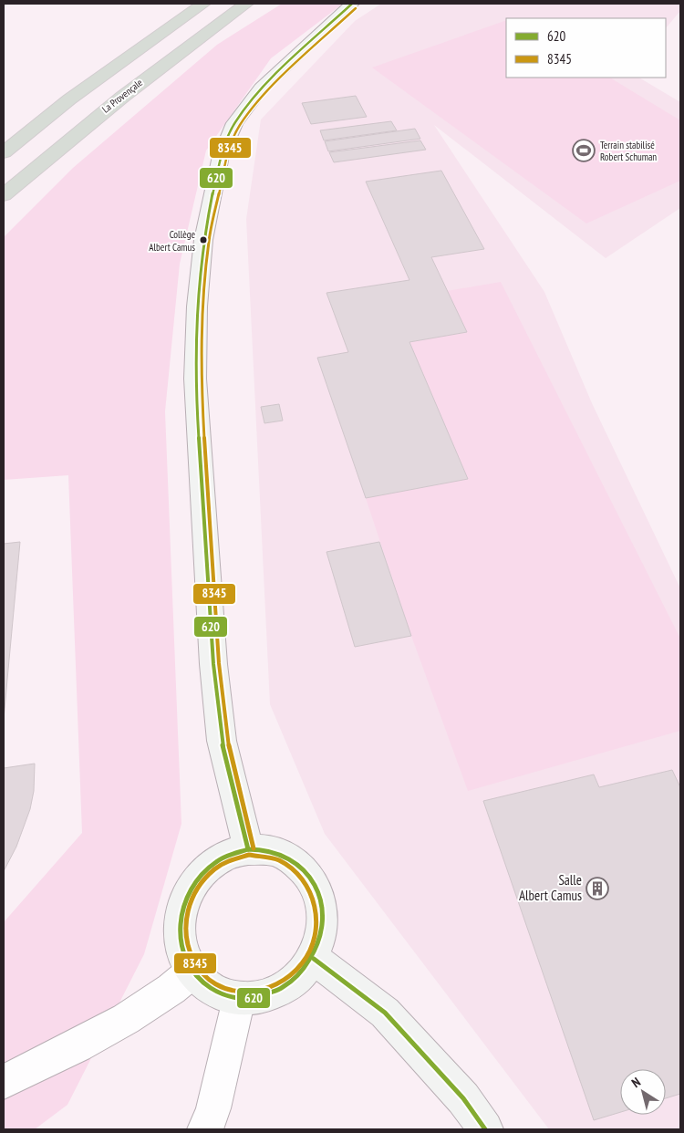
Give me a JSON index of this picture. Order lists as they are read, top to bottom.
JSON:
{
  "streets": {
    "highway": ["La Provençale"]
  },
  "places": {
    "sports": ["Terrain stabilisé Robert Schuman"],
    "other": ["Collège Albert Camus"],
    "building": ["Salle Albert Camus"]
  },
  "lines": ["transit line 620", "transit line 8345"],
  "legend": ["620", "8345"],
  "north": "top left"
}
